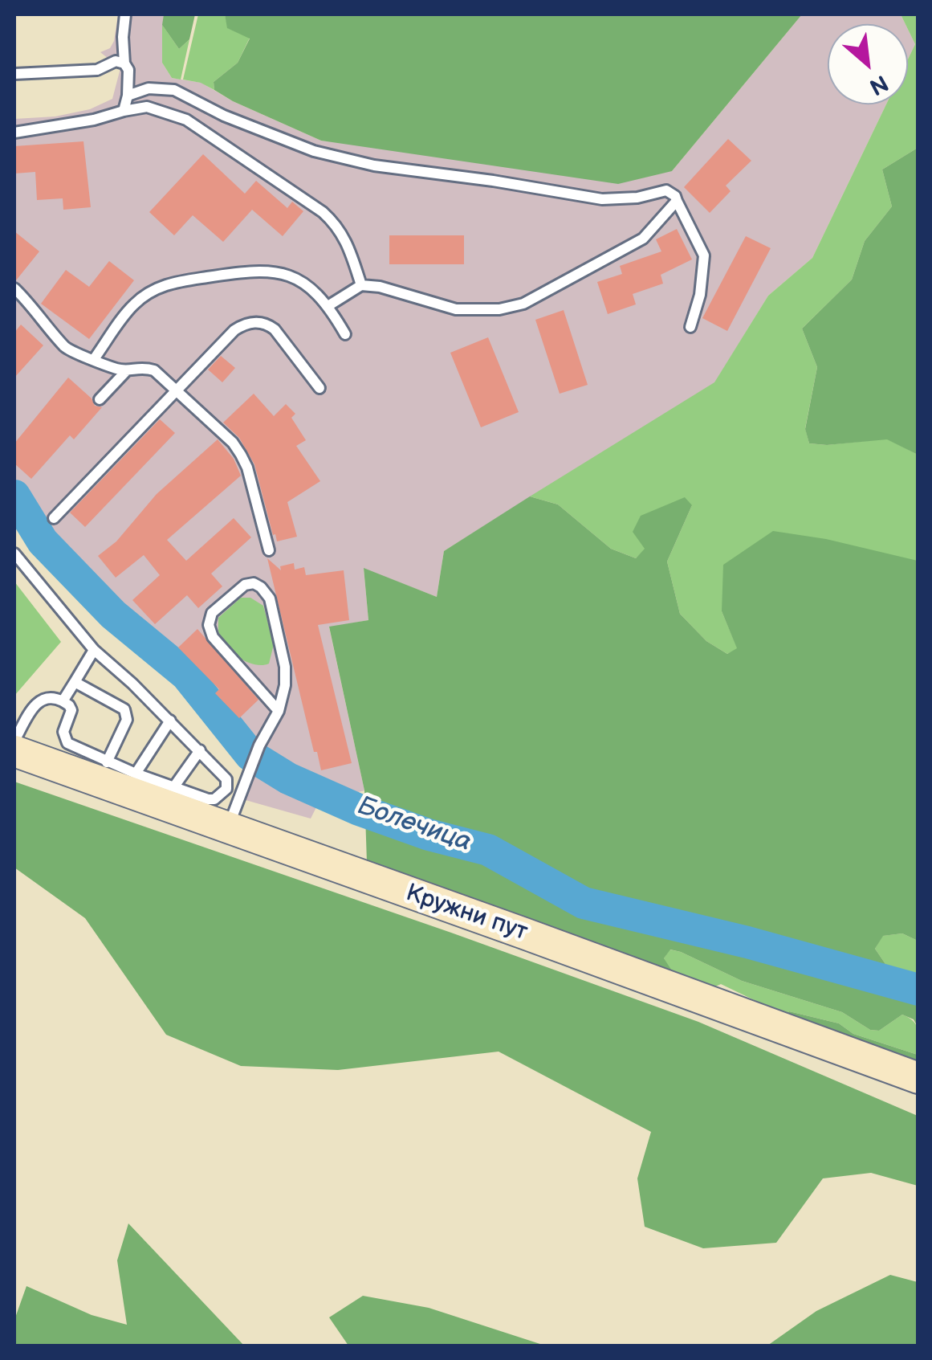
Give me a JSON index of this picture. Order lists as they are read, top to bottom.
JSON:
{
  "streets": {
    "main road": ["Кружни пут"]
  },
  "water": ["Болечица"],
  "north": "bottom right"
}
